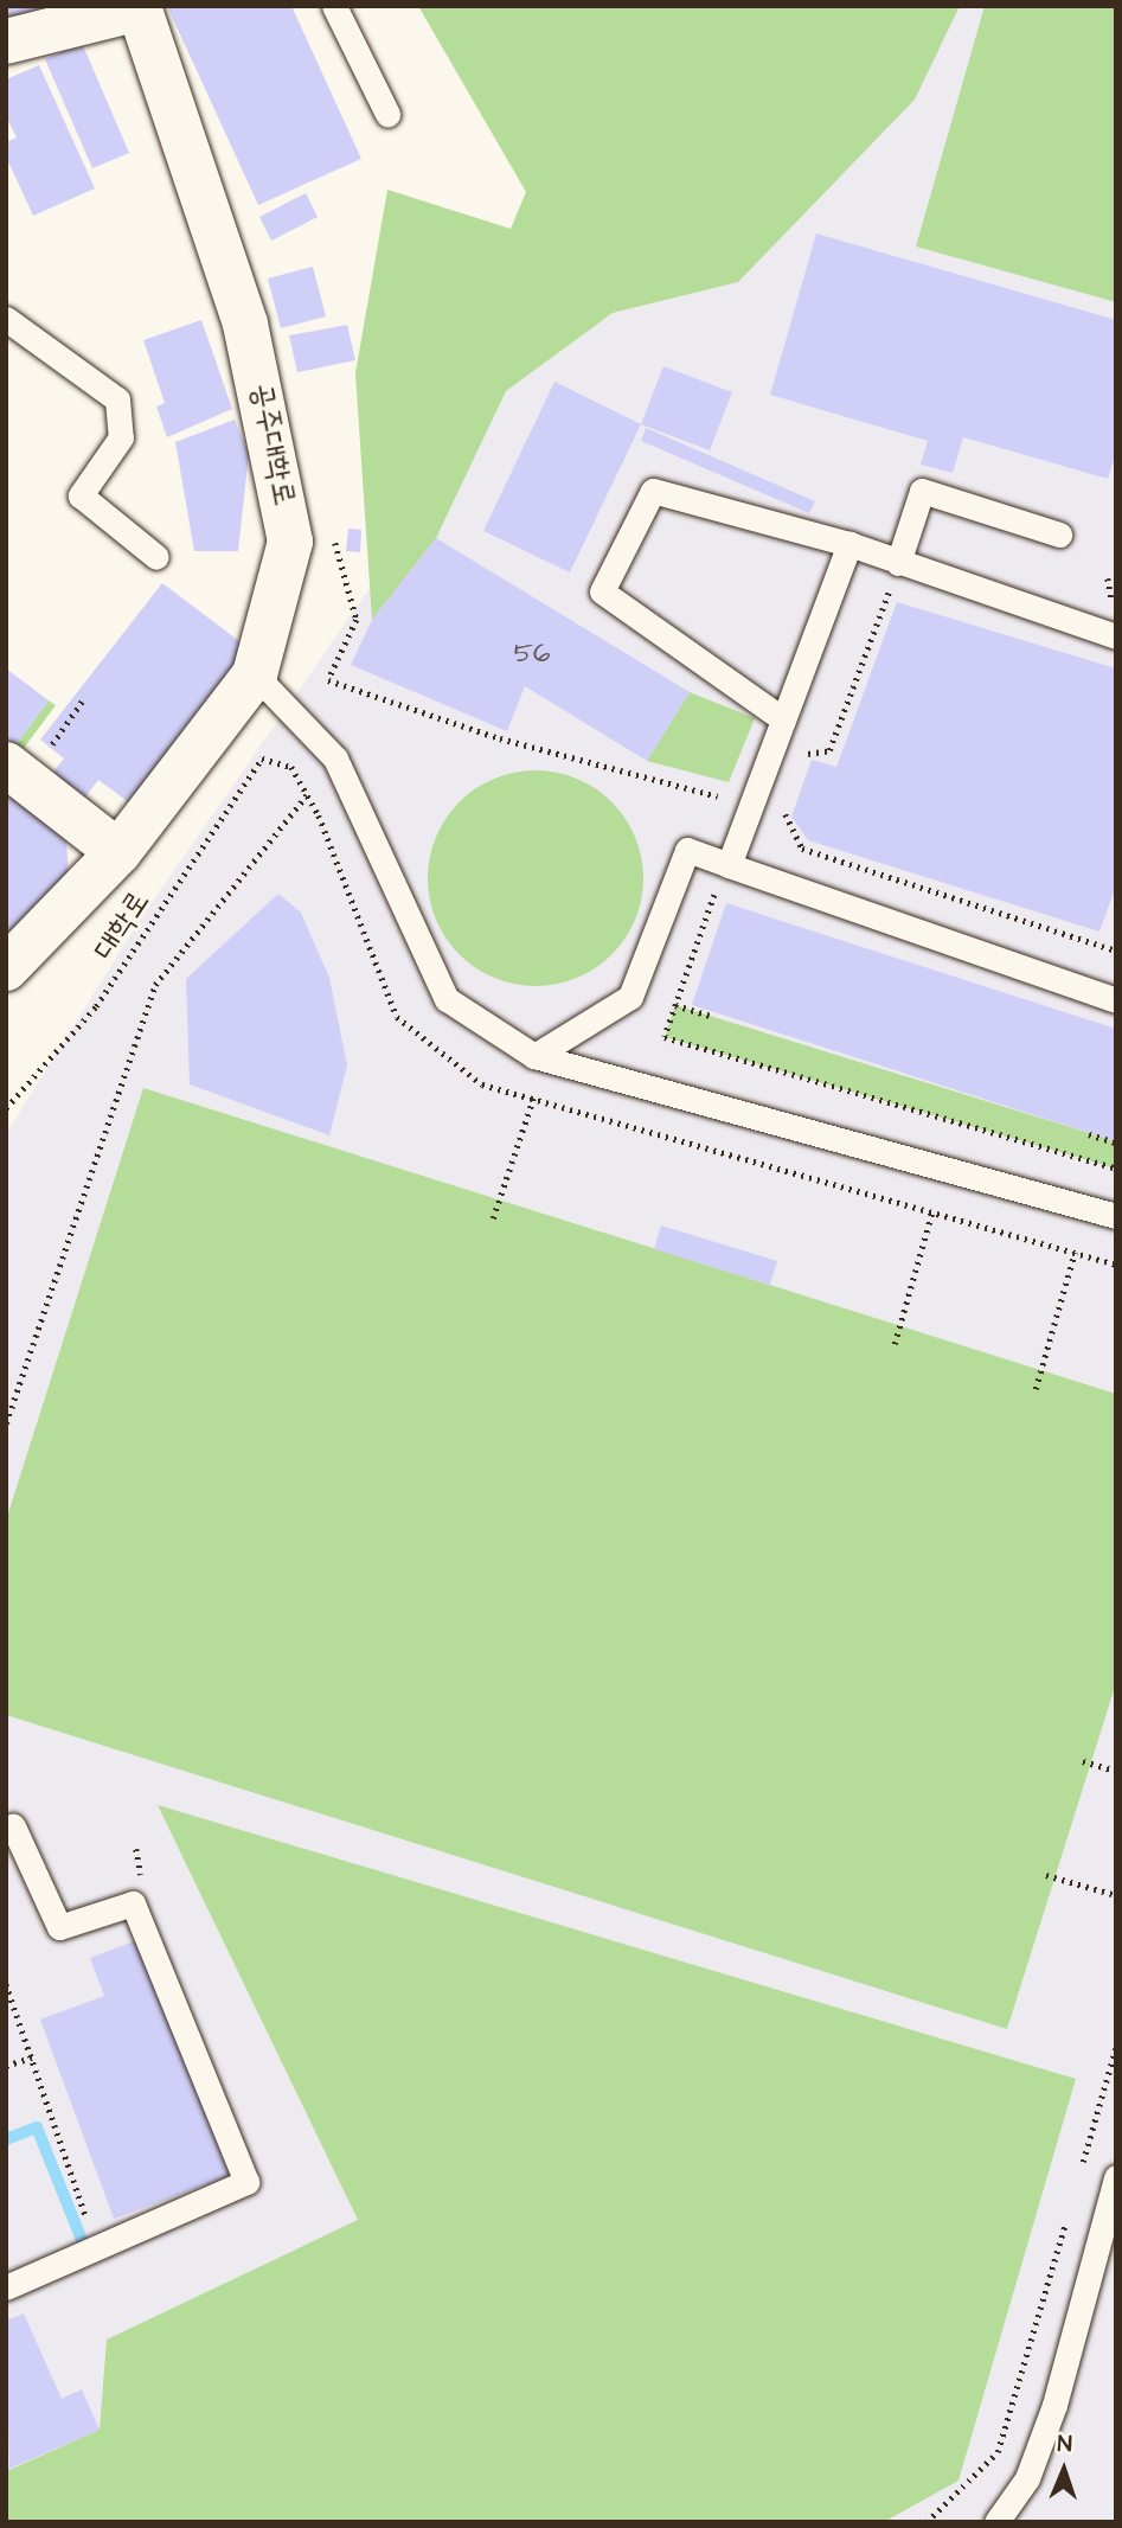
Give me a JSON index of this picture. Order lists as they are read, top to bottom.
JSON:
{
  "streets": {
    "street": ["공주대학로"],
    "path": ["대학로"]
  },
  "house_numbers": ["56"],
  "north": "top"
}
